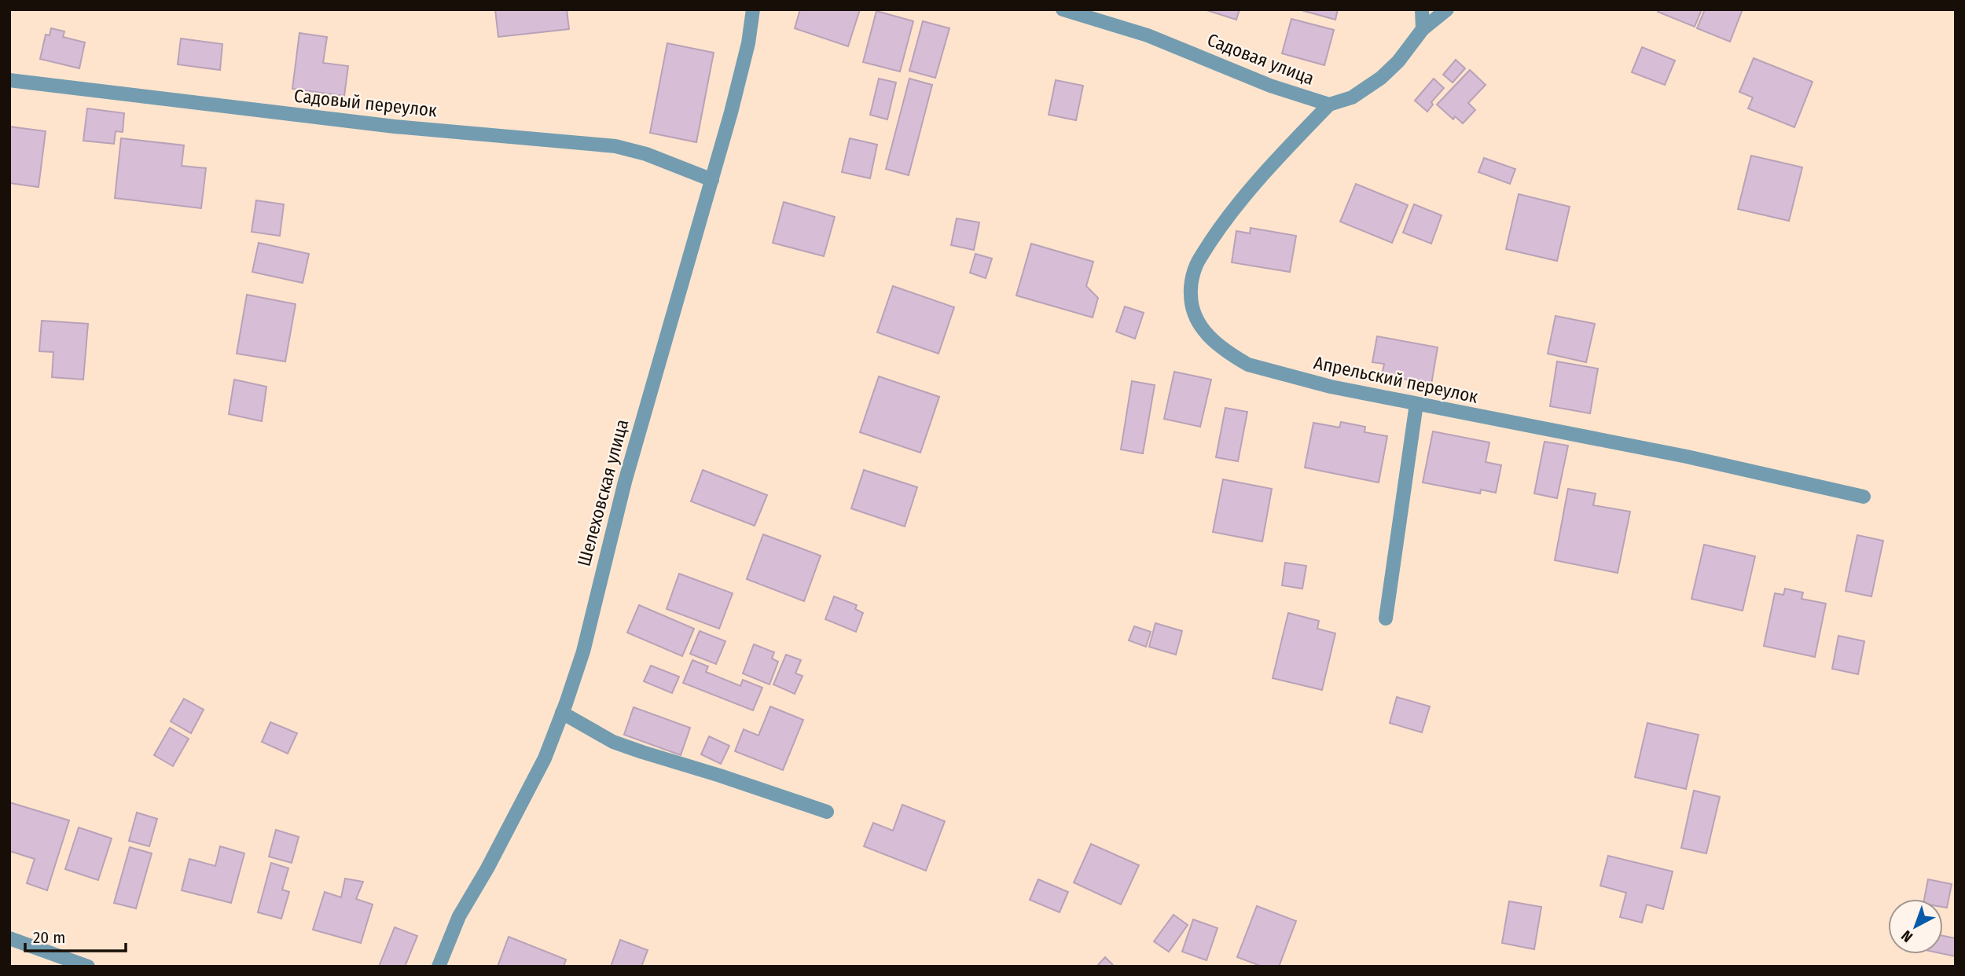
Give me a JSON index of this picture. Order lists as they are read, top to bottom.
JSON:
{
  "streets": {
    "street": [
      "Садовая улица",
      "Садовый переулок",
      "Апрельский переулок",
      "Шелеховская улица"
    ]
  },
  "crossings": [
    ["Садовая улица", "Апрельский переулок"],
    ["Садовый переулок", "Шелеховская улица"]
  ],
  "scale_bar": "20 m",
  "north": "bottom left"
}
